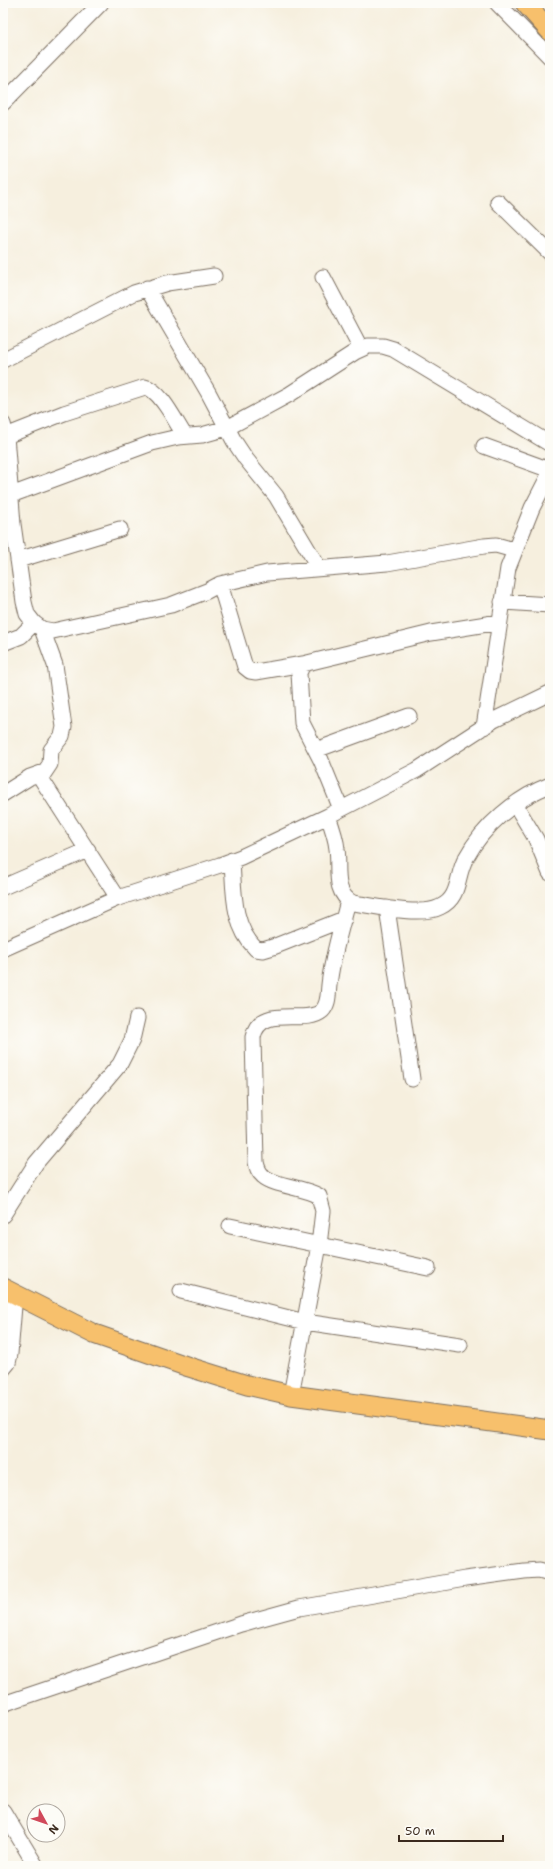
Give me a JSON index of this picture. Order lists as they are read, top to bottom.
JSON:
{
  "scale_bar": "50 m",
  "north": "bottom right"
}
